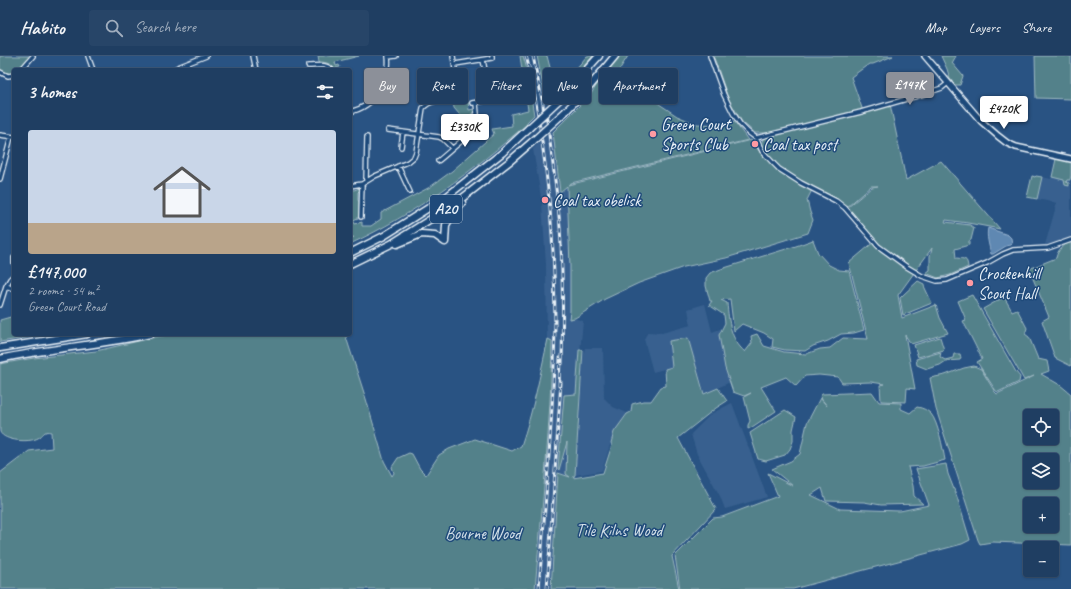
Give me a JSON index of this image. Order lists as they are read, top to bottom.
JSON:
{
  "streets": {
    "highway": ["A20"]
  },
  "parks": ["Tile Kilns Wood", "Bourne Wood"],
  "places": [
    "Green Court Sports Club",
    "Coal tax post",
    "Coal tax obelisk",
    "Crockenhill Scout Hall"
  ],
  "page": {
    "header": "Habito",
    "search": "Search here",
    "nav": ["Map", "Layers", "Share"],
    "chip": [
      "Buy",
      "Rent",
      "Filters",
      "New",
      "Apartment"
    ],
    "heading": "3 homes",
    "price": ["£147K", "£420K", "£330K"],
    "list": [
      {
        "name": "£147,000",
        "note": "2 rooms · 54 m² · Green Court Road"
      }
    ],
    "map_buttons": ["+", "−"]
  }
}
